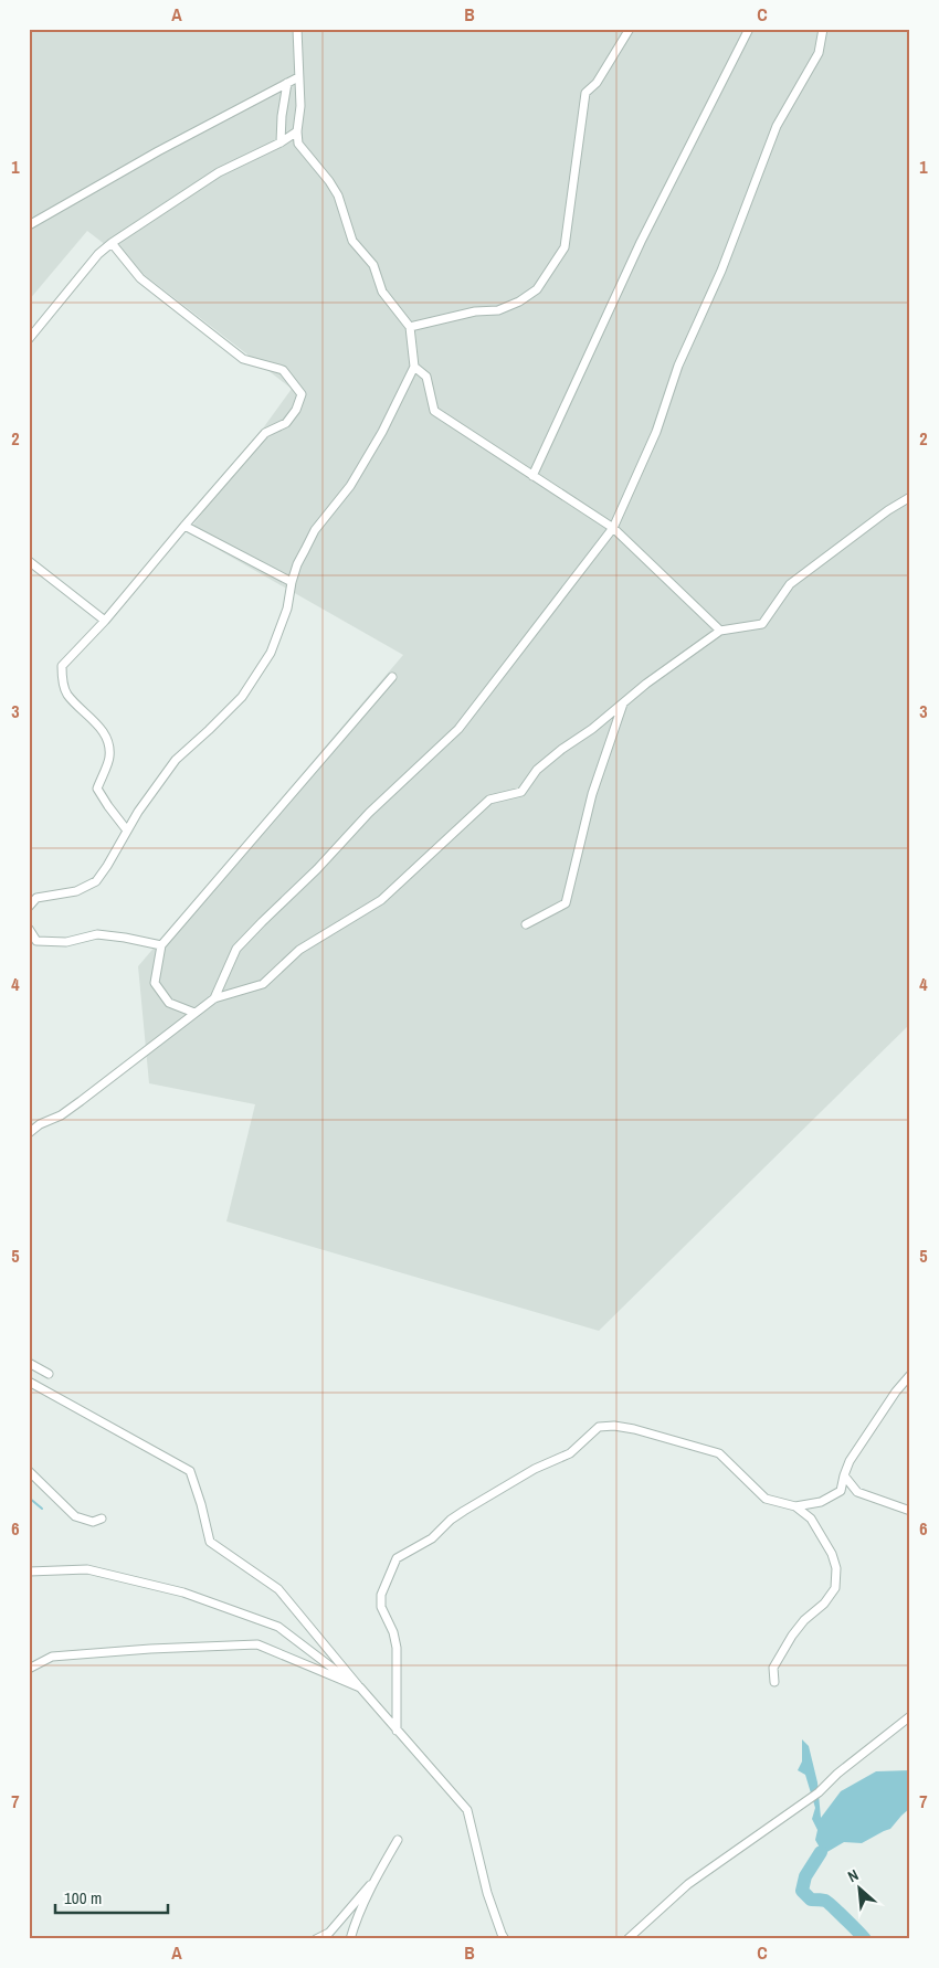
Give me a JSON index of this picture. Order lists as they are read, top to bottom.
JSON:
{
  "scale_bar": "100 m",
  "north": "top left",
  "grid": {
    "columns": ["A", "B", "C"],
    "rows": [
      "1",
      "2",
      "3",
      "4",
      "5",
      "6",
      "7"
    ]
  }
}
